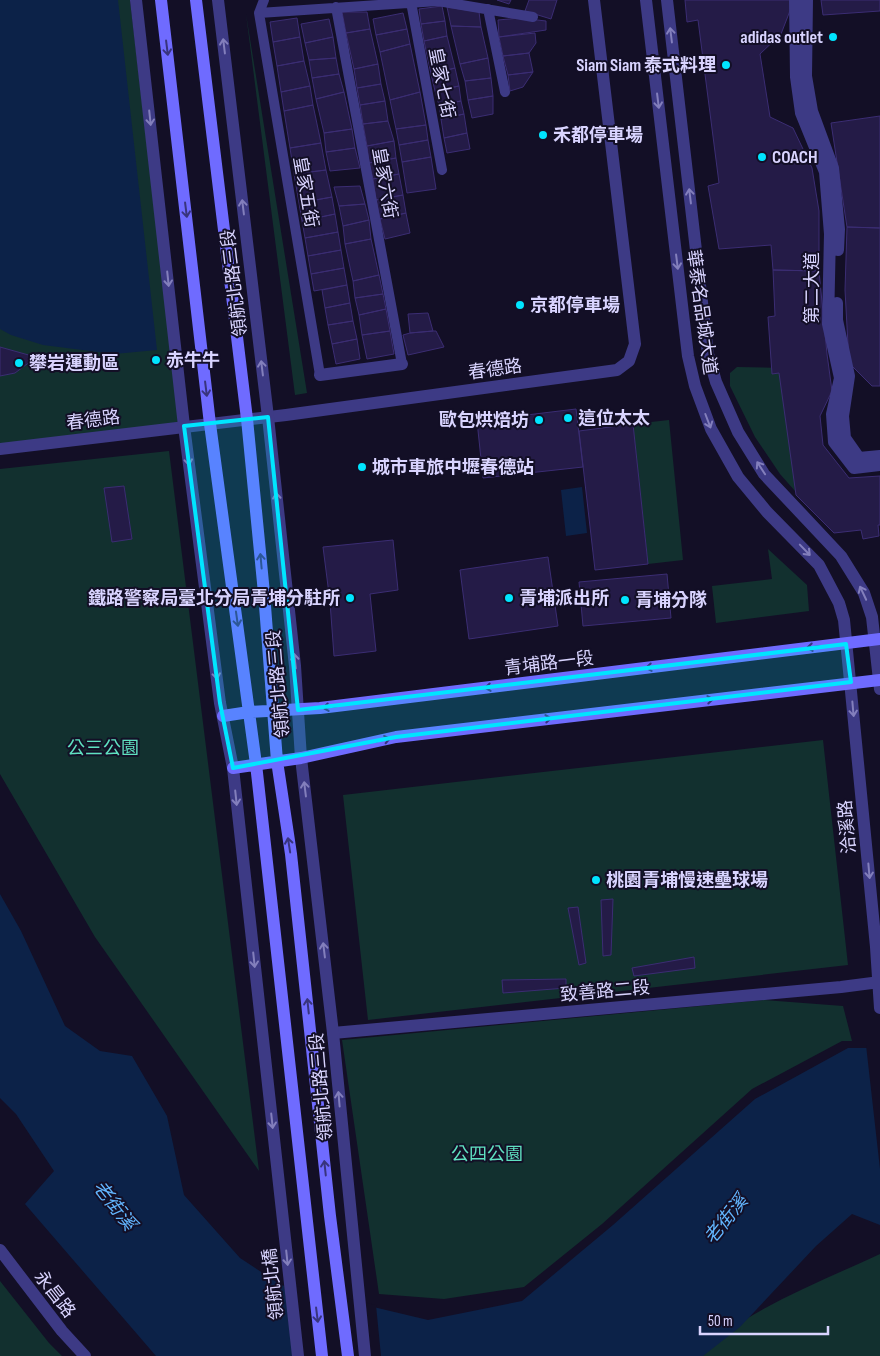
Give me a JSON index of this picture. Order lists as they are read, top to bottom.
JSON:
{
  "streets": {
    "main road": ["領航北路三段", "青埔路一段"],
    "street": [
      "第二大道",
      "華泰名品城大道",
      "春德路",
      "洽溪路",
      "致善路二段",
      "領航北橋",
      "永昌路"
    ],
    "lane": ["皇家七街", "皇家六街", "皇家五街"]
  },
  "crossings": [
    ["領航北路三段", "春德路"],
    ["領航北路三段", "青埔路一段"],
    ["領航北路三段", "致善路二段"],
    ["華泰名品城大道", "青埔路一段"],
    ["華泰名品城大道", "洽溪路"],
    ["青埔路一段", "洽溪路"],
    ["洽溪路", "致善路二段"]
  ],
  "one_way": ["洽溪路", "領航北橋"],
  "water": ["老街溪"],
  "parks": ["公三公園", "公四公園"],
  "places": [
    "adidas outlet",
    "Siam Siam 泰式料理",
    "禾都停車場",
    "COACH",
    "京都停車場",
    "赤牛牛",
    "攀岩運動區",
    "這位太太",
    "歐包烘焙坊",
    "城市車旅中壢春德站",
    "鐵路警察局臺北分局青埔分駐所",
    "青埔派出所",
    "青埔分隊",
    "桃園青埔慢速壘球場"
  ],
  "scale_bar": "50 m"
}
